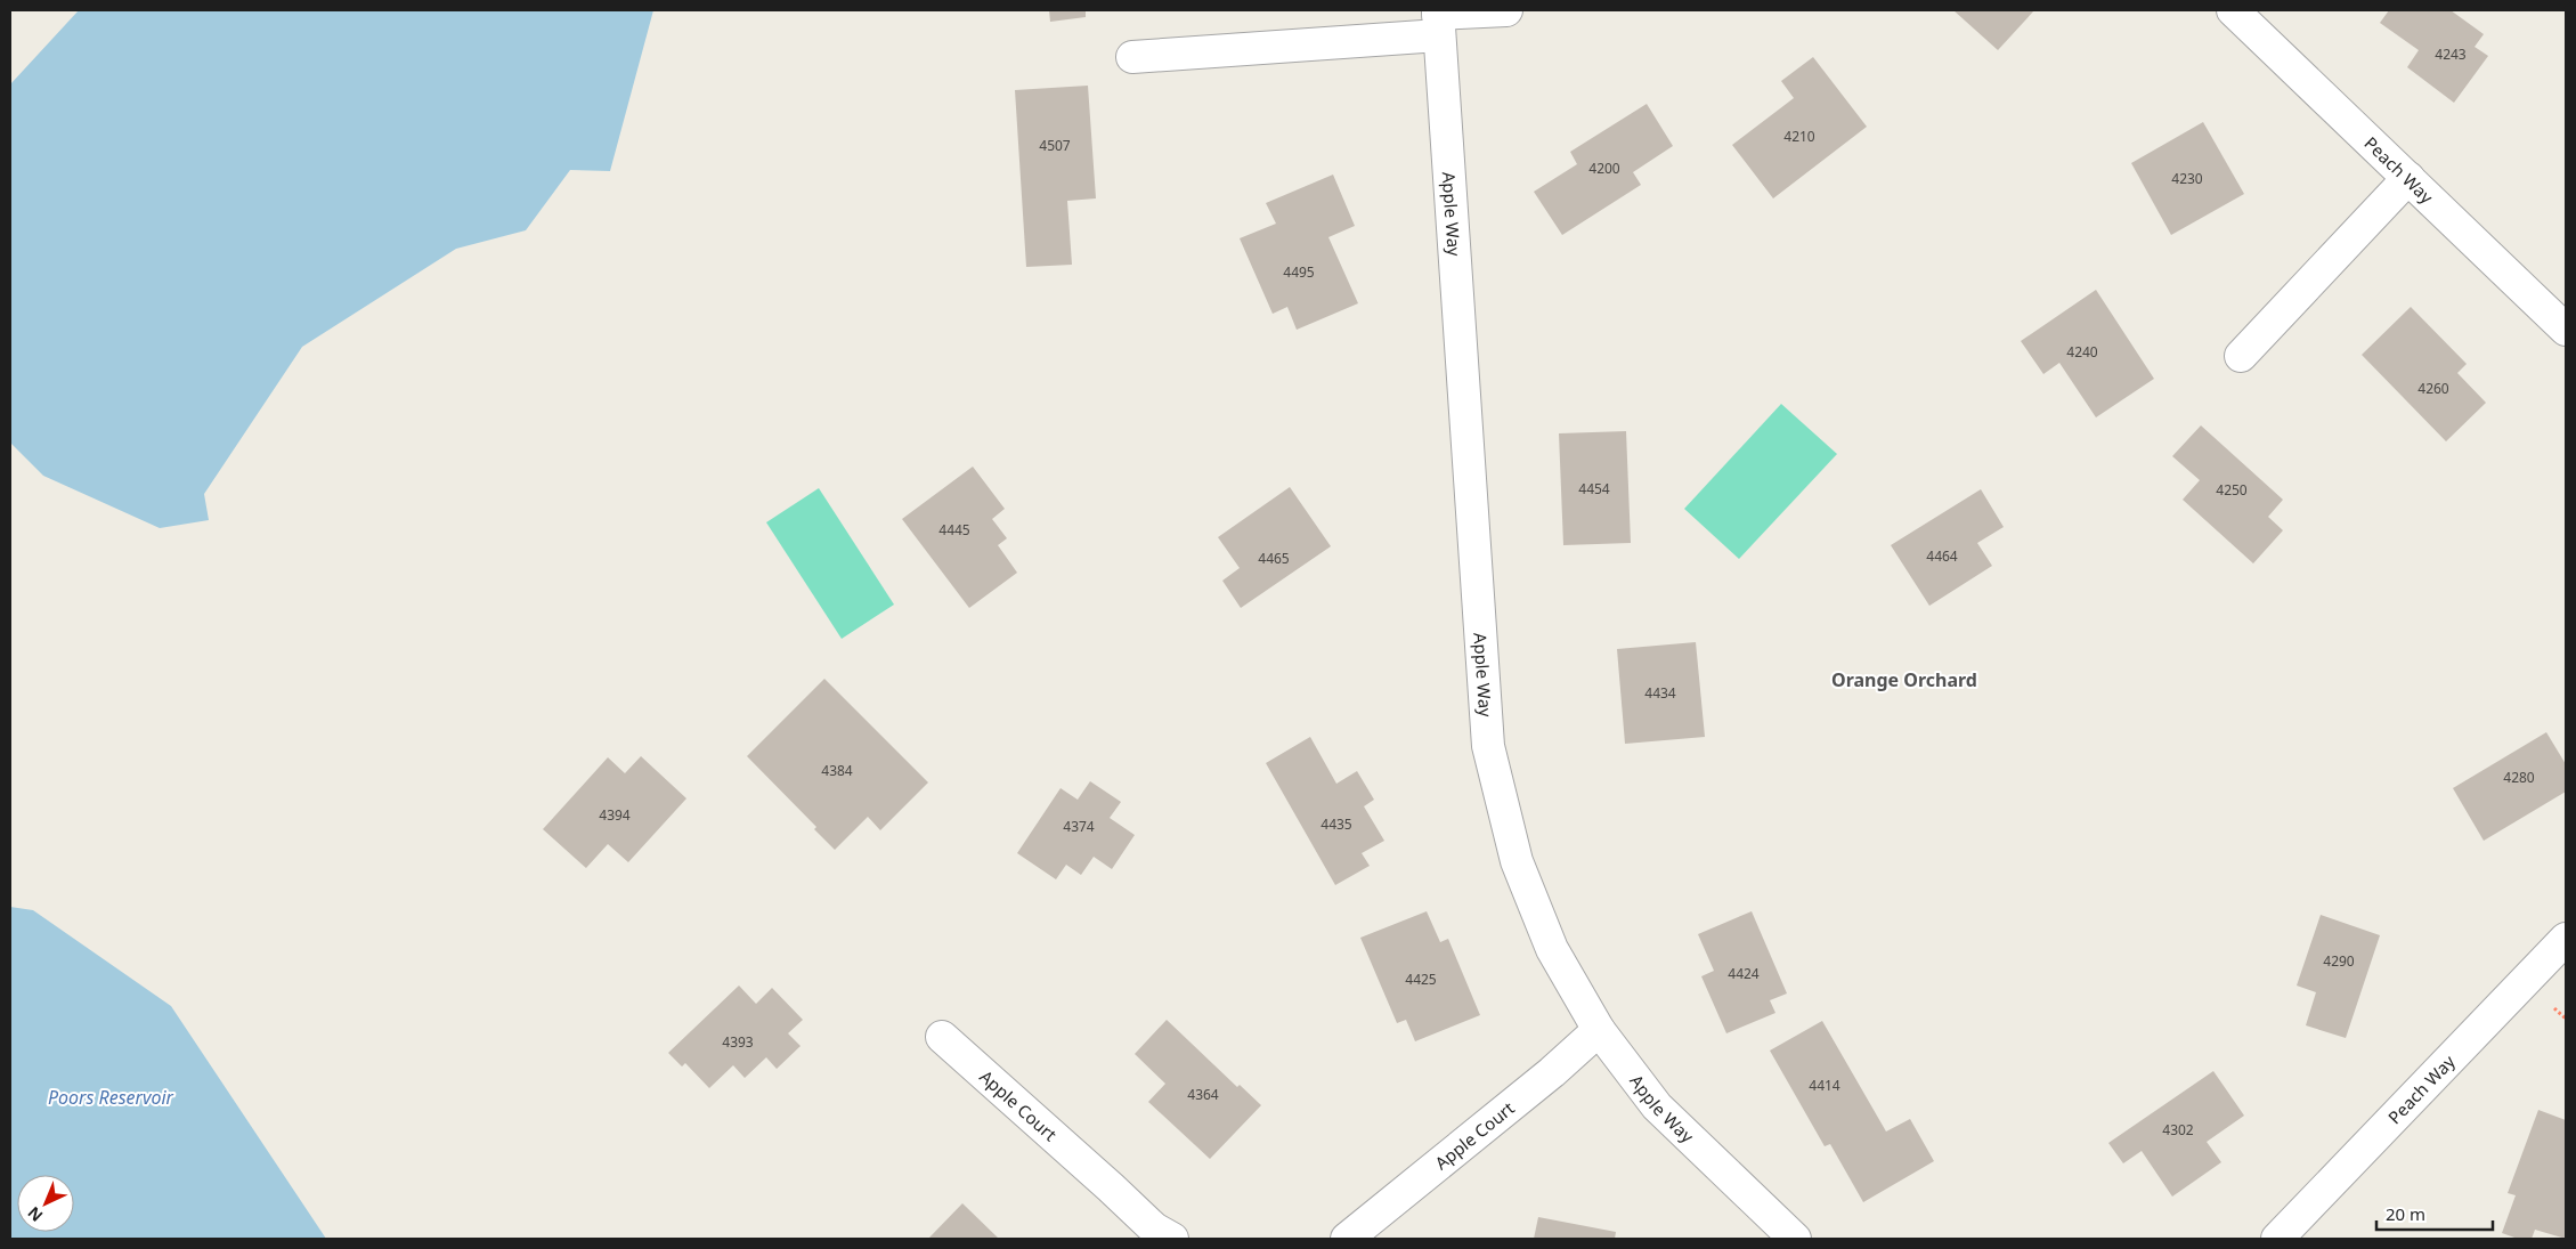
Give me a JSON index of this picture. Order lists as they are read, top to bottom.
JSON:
{
  "streets": {
    "street": ["Peach Way", "Apple Way", "Apple Court"]
  },
  "crossings": [
    ["Apple Way", "Apple Court"]
  ],
  "districts": ["Orange Orchard"],
  "water": ["Poors Reservoir"],
  "house_numbers": [
    "4243",
    "4210",
    "4507",
    "4200",
    "4230",
    "4495",
    "4240",
    "4260",
    "4454",
    "4250",
    "4445",
    "4464",
    "4465",
    "4434",
    "4384",
    "4280",
    "4394",
    "4435",
    "4374",
    "4290",
    "4424",
    "4425",
    "4393",
    "4414",
    "4364",
    "4302"
  ],
  "scale_bar": "20 m",
  "north": "bottom left"
}
